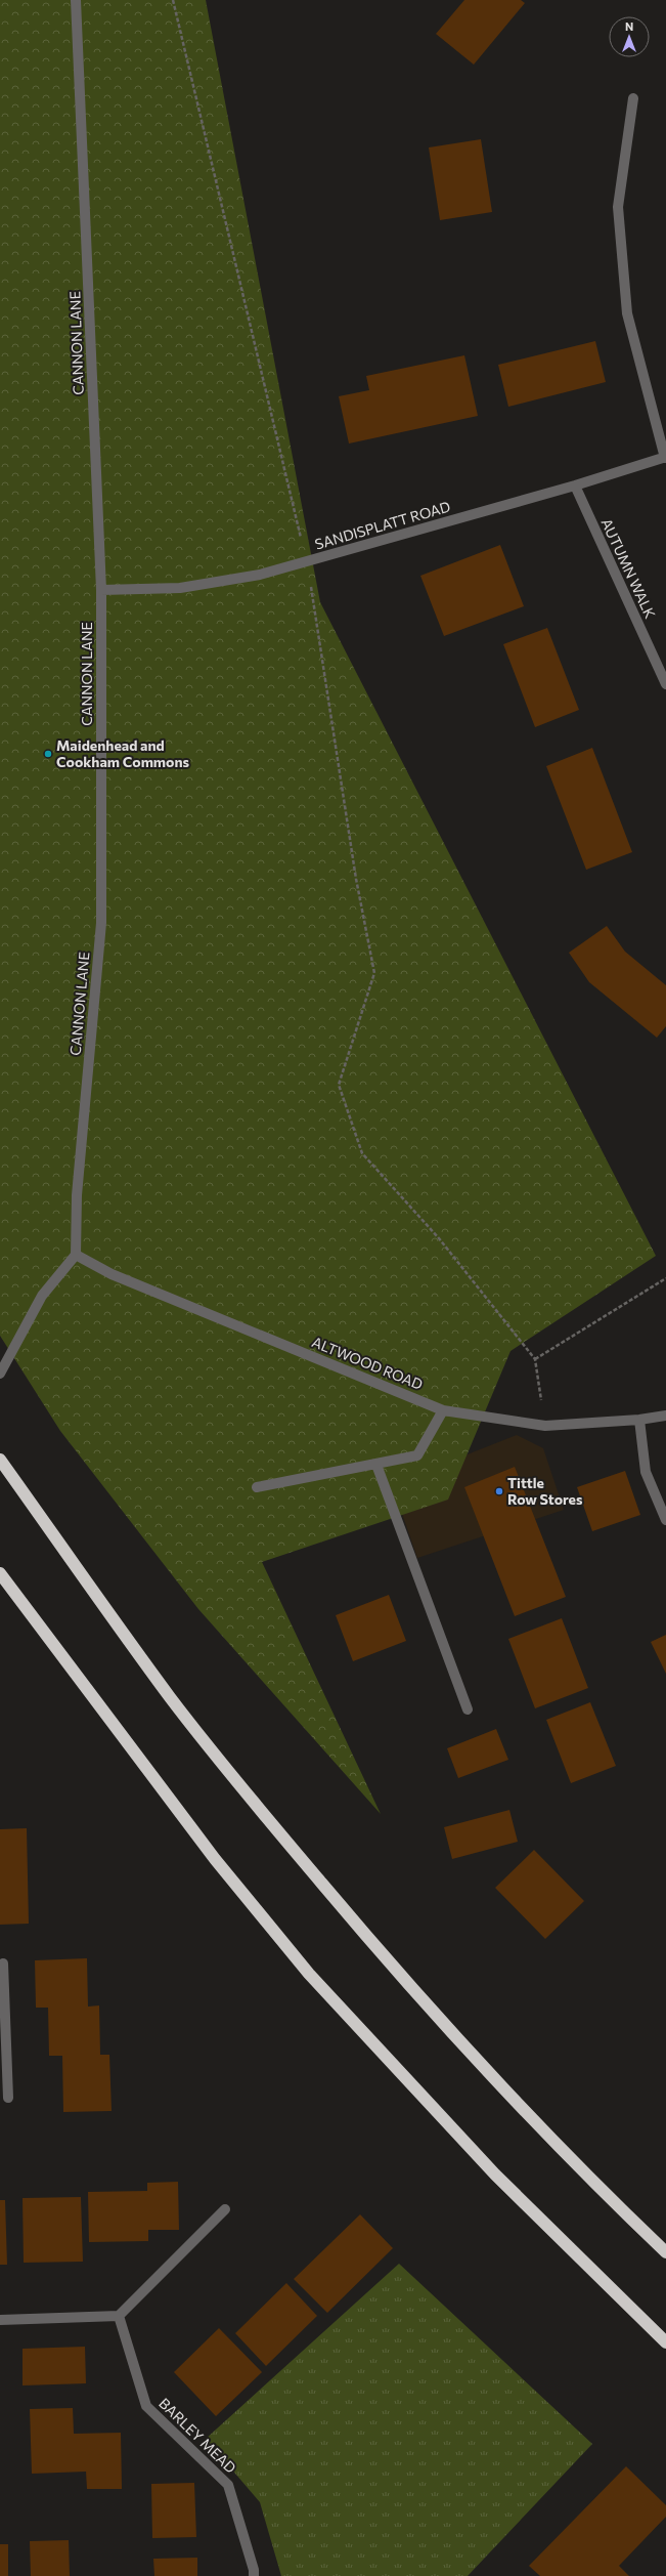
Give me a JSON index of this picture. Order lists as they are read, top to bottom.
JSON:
{
  "streets": {
    "street": [
      "CANNON LANE",
      "SANDISPLATT ROAD",
      "AUTUMN WALK",
      "ALTWOOD ROAD",
      "BARLEY MEAD"
    ]
  },
  "crossings": [
    ["CANNON LANE", "SANDISPLATT ROAD"],
    ["CANNON LANE", "ALTWOOD ROAD"],
    ["SANDISPLATT ROAD", "AUTUMN WALK"]
  ],
  "places": ["Maidenhead and Cookham Commons", "Tittle Row Stores"],
  "north": "top"
}
